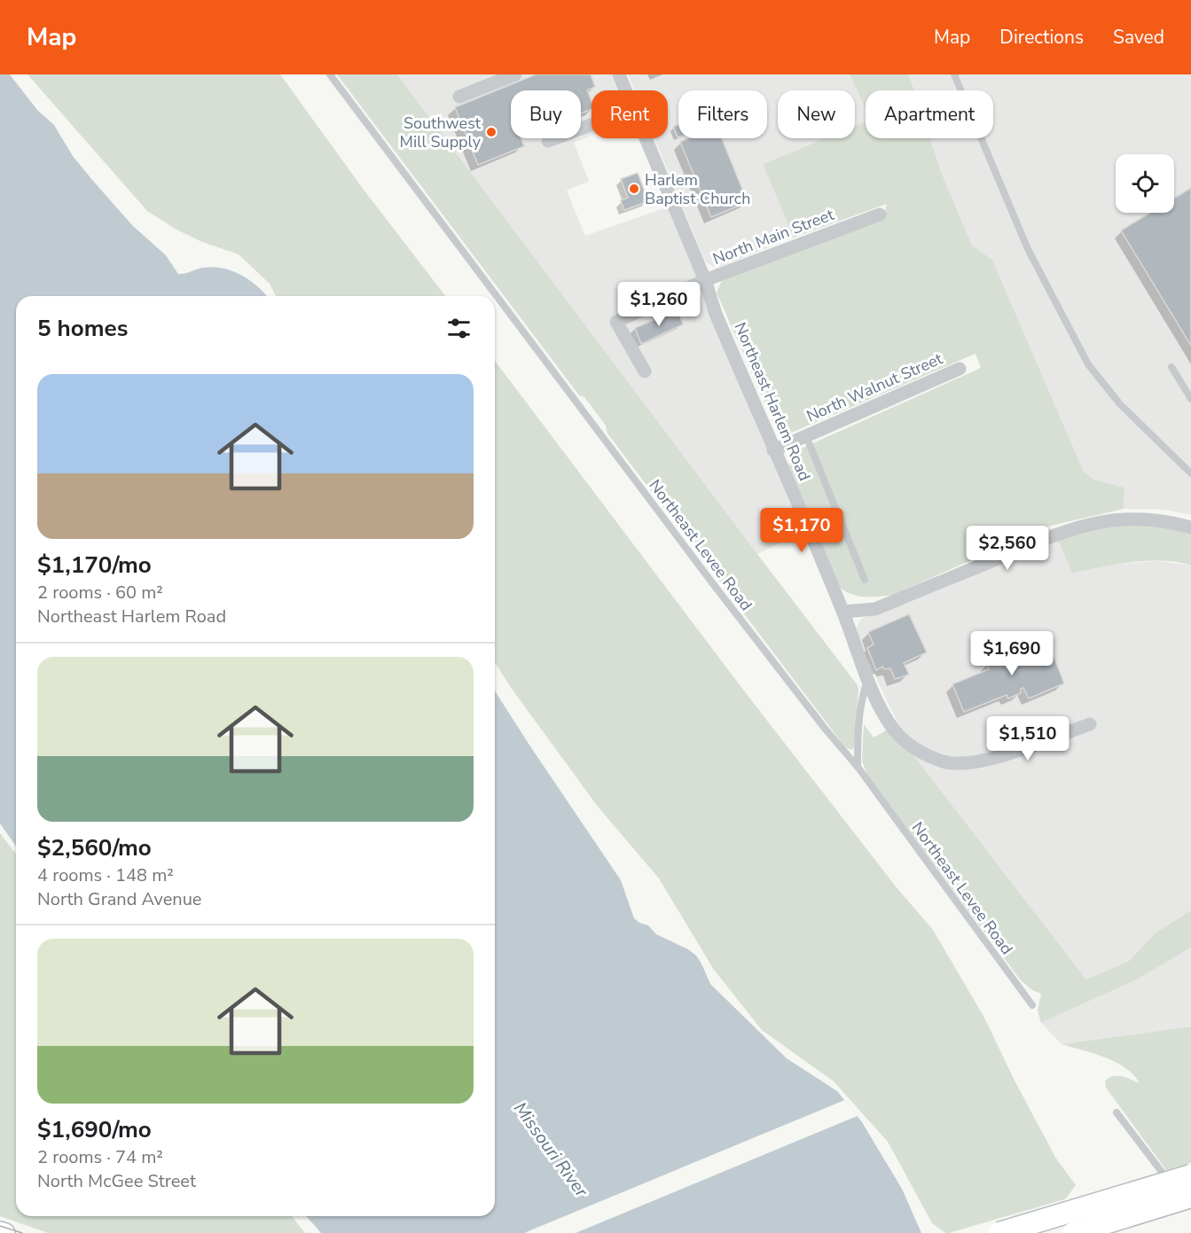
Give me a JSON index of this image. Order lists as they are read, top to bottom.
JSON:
{
  "streets": {
    "street": ["North Main Street", "North Walnut Street", "Northeast Harlem Road"],
    "lane": ["Northeast Levee Road"]
  },
  "crossings": [
    ["North Main Street", "Northeast Harlem Road"],
    ["North Walnut Street", "Northeast Harlem Road"]
  ],
  "water": ["Missouri River"],
  "places": ["Southwest Mill Supply", "Harlem Baptist Church"],
  "page": {
    "header": "Map",
    "nav": ["Map", "Directions", "Saved"],
    "chip": [
      "Buy",
      "Rent",
      "Filters",
      "New",
      "Apartment"
    ],
    "price": [
      "$1,260",
      "$1,170",
      "$2,560",
      "$1,690",
      "$1,510"
    ],
    "heading": "5 homes",
    "list": [
      {
        "name": "$1,170/mo",
        "note": "2 rooms · 60 m² · Northeast Harlem Road"
      },
      {
        "name": "$2,560/mo",
        "note": "4 rooms · 148 m² · North Grand Avenue"
      },
      {
        "name": "$1,690/mo",
        "note": "2 rooms · 74 m² · North McGee Street"
      }
    ]
  }
}
